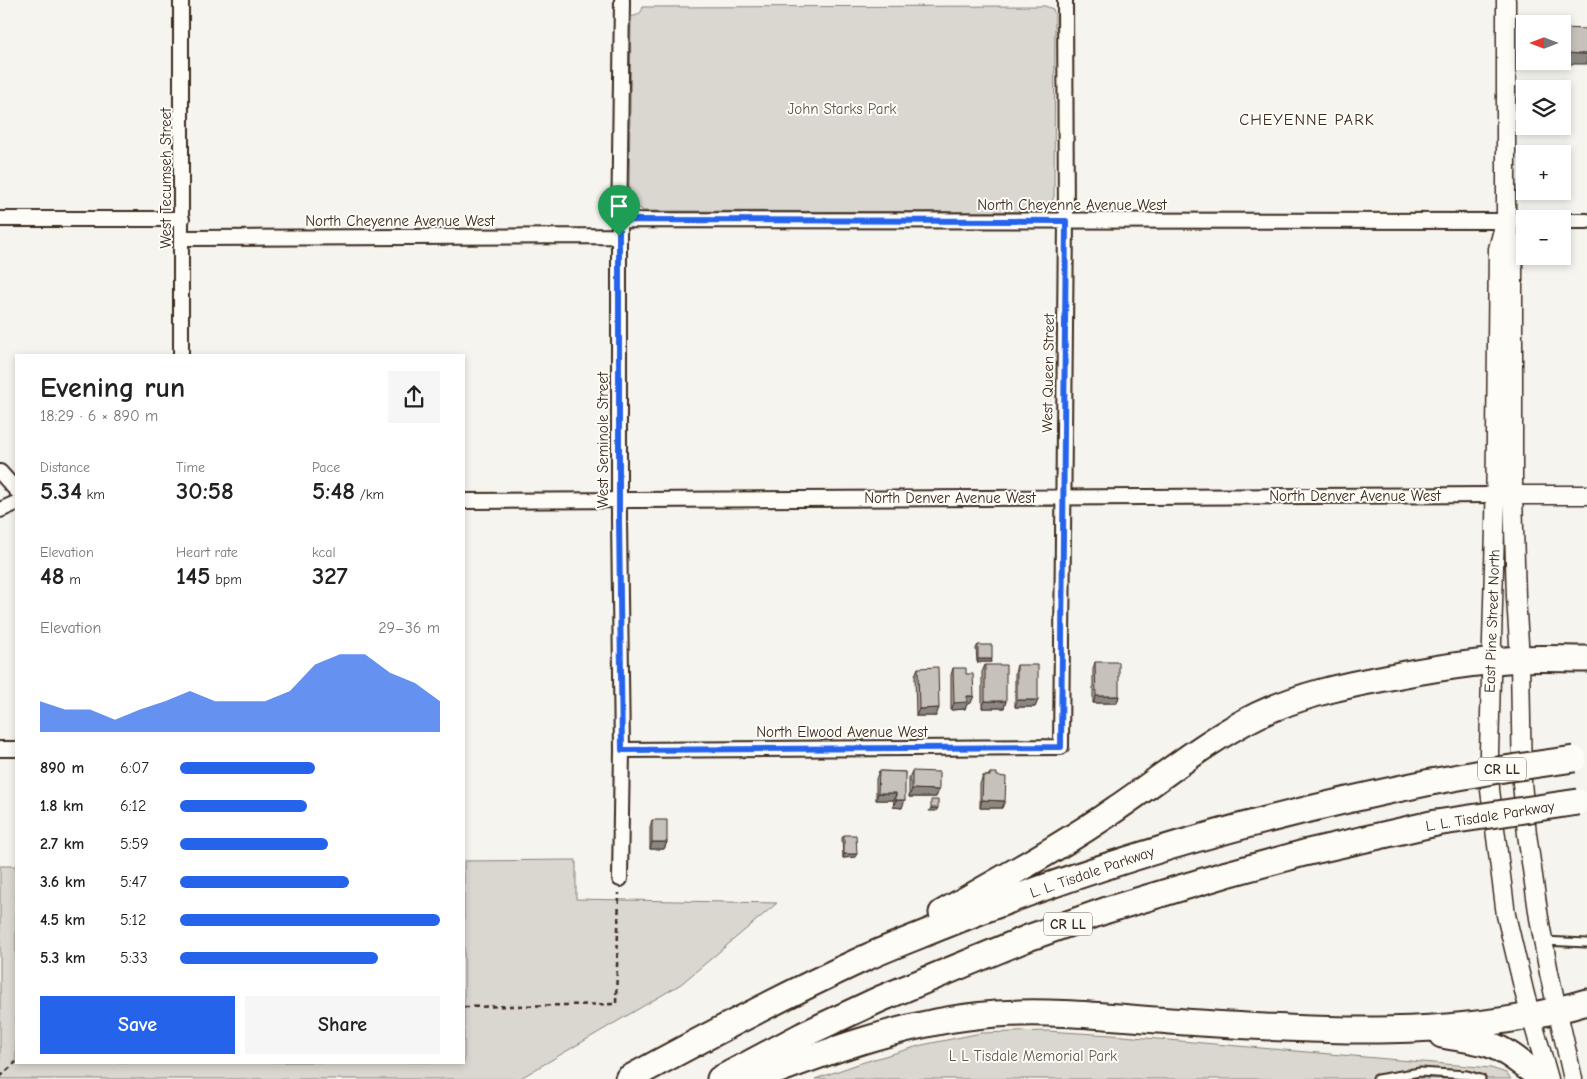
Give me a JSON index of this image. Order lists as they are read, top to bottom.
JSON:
{
  "streets": {
    "highway": ["CR LL", "L. L. Tisdale Parkway"],
    "street": [
      "West Tecumseh Street",
      "North Cheyenne Avenue West",
      "West Queen Street",
      "West Seminole Street",
      "North Denver Avenue West",
      "East Pine Street North",
      "North Elwood Avenue West"
    ]
  },
  "crossings": [
    ["West Tecumseh Street", "North Cheyenne Avenue West"],
    ["North Cheyenne Avenue West", "West Queen Street"],
    ["North Cheyenne Avenue West", "West Seminole Street"],
    ["North Cheyenne Avenue West", "East Pine Street North"],
    ["West Queen Street", "North Denver Avenue West"],
    ["West Queen Street", "North Elwood Avenue West"],
    ["West Seminole Street", "North Denver Avenue West"],
    ["West Seminole Street", "North Elwood Avenue West"],
    ["North Denver Avenue West", "East Pine Street North"]
  ],
  "districts": ["CHEYENNE PARK"],
  "parks": ["John Starks Park", "L L Tisdale Memorial Park"],
  "north": "left",
  "page": {
    "map_buttons": ["+", "−"],
    "heading": ["Evening run", "18:29 · 6 × 890 m"],
    "stats": [
      ["Distance", "5.34 km"],
      ["Time", "30:58"],
      ["Pace", "5:48 /km"],
      ["Elevation", "48 m"],
      ["Heart rate", "145 bpm"],
      ["kcal", "327"]
    ],
    "chart": ["Elevation", "29–36 m"],
    "list": [
      {
        "name": "890 m",
        "note": "6:07"
      },
      {
        "name": "1.8 km",
        "note": "6:12"
      },
      {
        "name": "2.7 km",
        "note": "5:59"
      },
      {
        "name": "3.6 km",
        "note": "5:47"
      },
      {
        "name": "4.5 km",
        "note": "5:12"
      },
      {
        "name": "5.3 km",
        "note": "5:33"
      }
    ],
    "buttons": ["Save", "Share"]
  }
}
